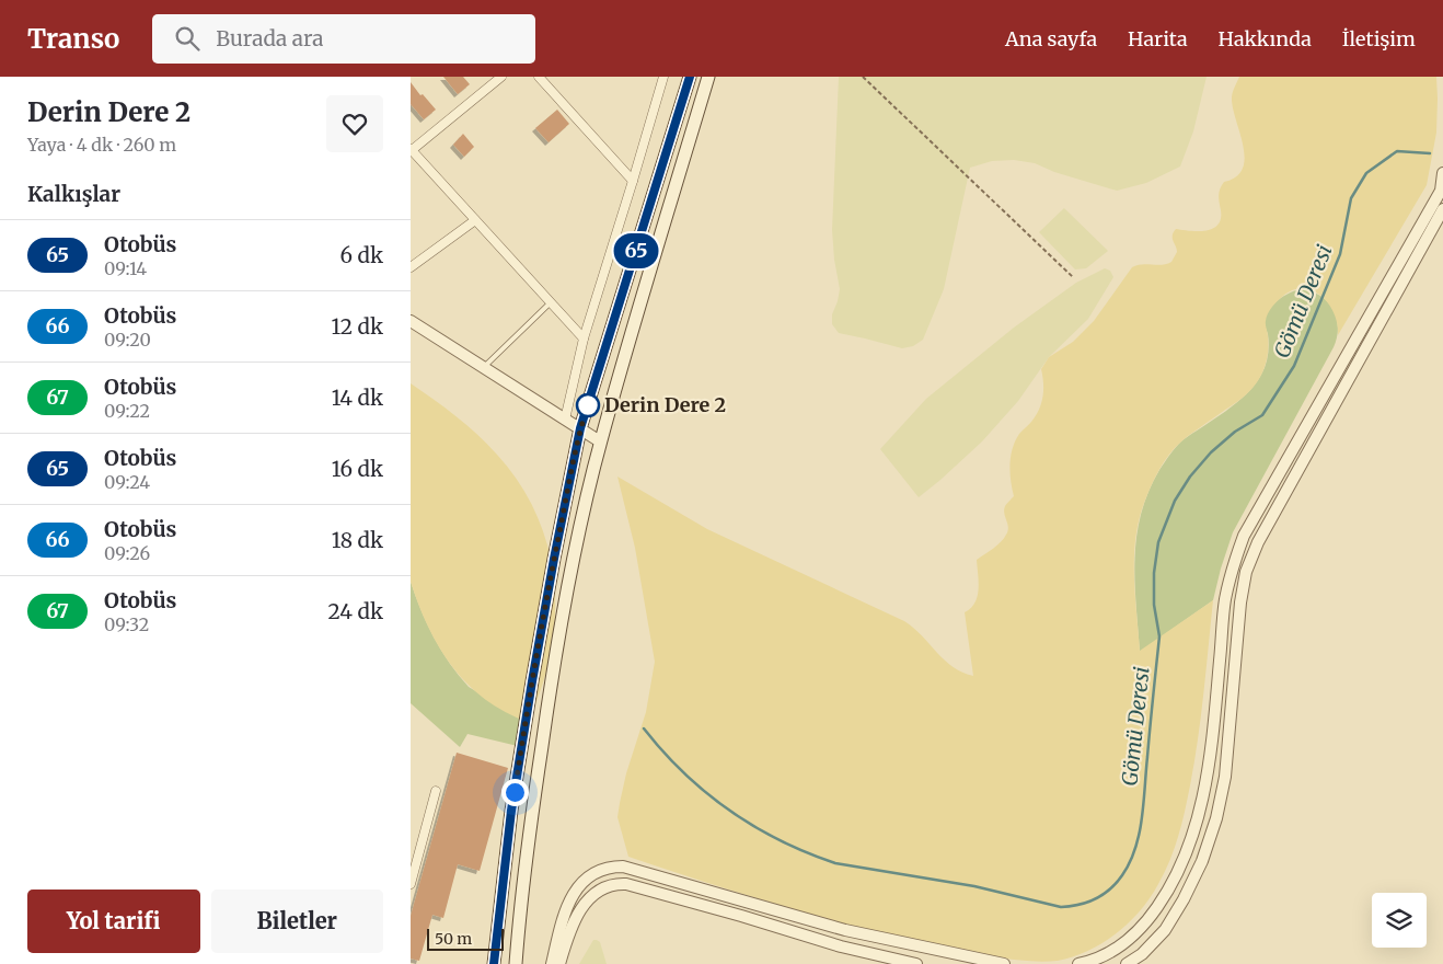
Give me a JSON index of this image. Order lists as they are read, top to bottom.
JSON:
{
  "water": ["Gömü Deresi"],
  "places": ["Derin Dere 2"],
  "lines": ["bus line 65"],
  "scale_bar": "50 m",
  "page": {
    "header": "Transo",
    "search": "Burada ara",
    "nav": [
      "Ana sayfa",
      "Harita",
      "Hakkında",
      "İletişim"
    ],
    "heading": [
      ["Derin Dere 2", "Yaya · 4 dk · 260 m"],
      "Kalkışlar"
    ],
    "on_map": "65",
    "list": [
      {
        "mark": "65",
        "name": "Otobüs",
        "note": "09:14",
        "value": "6 dk"
      },
      {
        "mark": "66",
        "name": "Otobüs",
        "note": "09:20",
        "value": "12 dk"
      },
      {
        "mark": "67",
        "name": "Otobüs",
        "note": "09:22",
        "value": "14 dk"
      },
      {
        "mark": "65",
        "name": "Otobüs",
        "note": "09:24",
        "value": "16 dk"
      },
      {
        "mark": "66",
        "name": "Otobüs",
        "note": "09:26",
        "value": "18 dk"
      },
      {
        "mark": "67",
        "name": "Otobüs",
        "note": "09:32",
        "value": "24 dk"
      }
    ],
    "buttons": ["Yol tarifi", "Biletler"],
    "scale": "50 m"
  }
}
